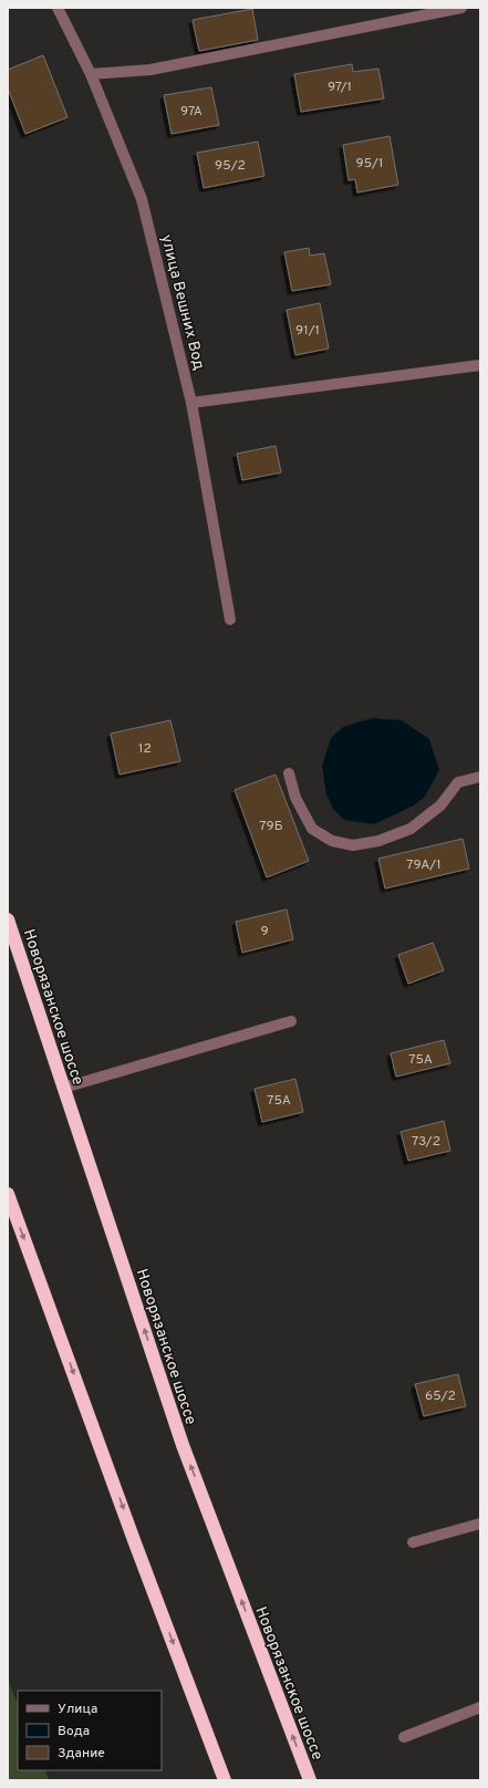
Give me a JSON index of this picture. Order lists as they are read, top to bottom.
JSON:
{
  "streets": {
    "highway": ["Новорязанское шоссе"],
    "street": ["улица Вешних Вод"]
  },
  "house_numbers": [
    "97/1",
    "97А",
    "95/1",
    "95/2",
    "91/1",
    "12",
    "79Б",
    "79А/1",
    "9",
    "75А",
    "75А",
    "73/2",
    "65/2"
  ],
  "legend": ["Улица", "Вода", "Здание"]
}
